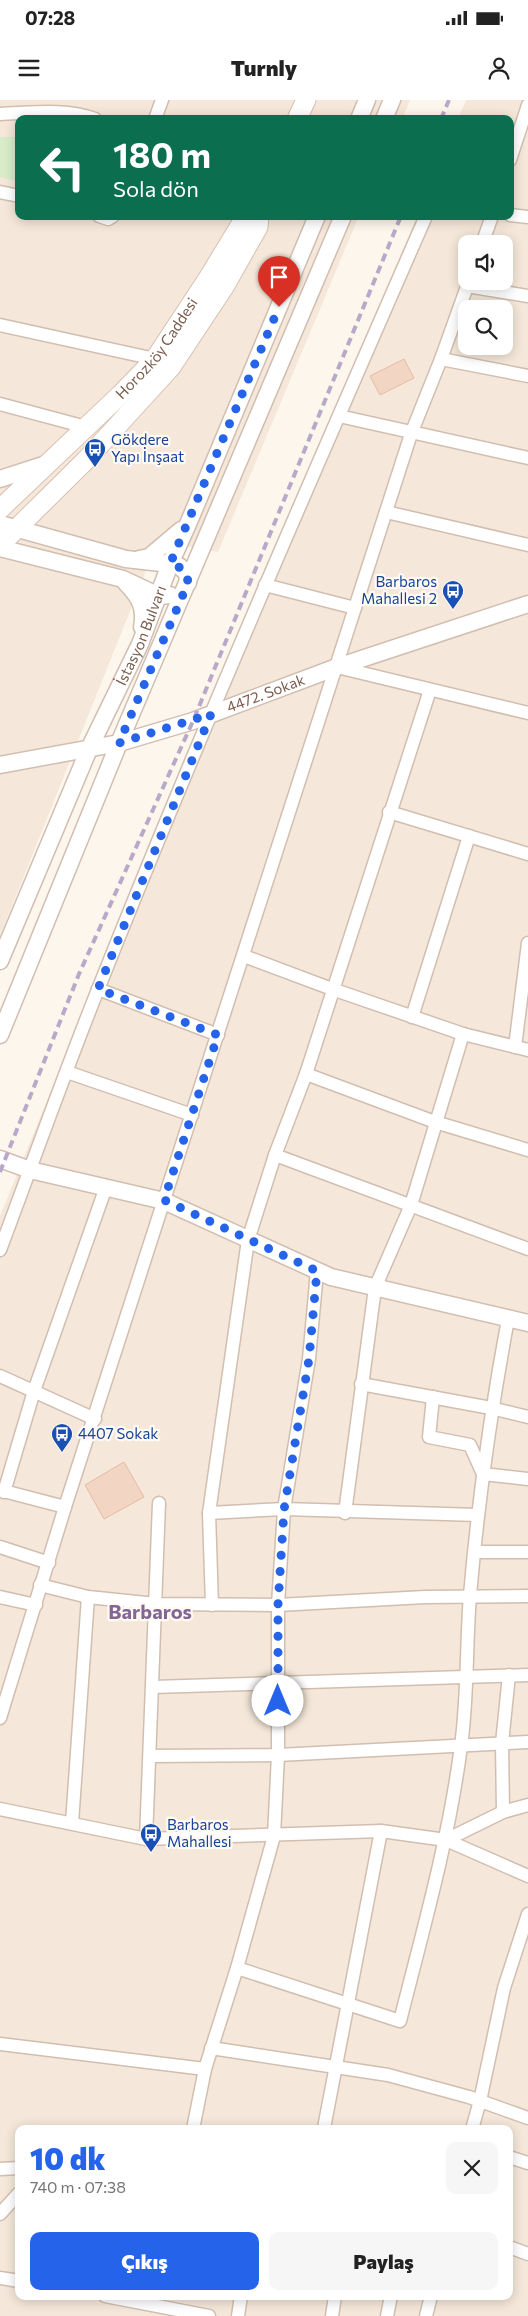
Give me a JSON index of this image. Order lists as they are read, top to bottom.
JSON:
{
  "streets": {
    "main road": ["Horozköy Caddesi"],
    "street": ["İstasyon Bulvarı", "4472. Sokak"]
  },
  "crossings": [
    ["İstasyon Bulvarı", "4472. Sokak"]
  ],
  "districts": ["Barbaros"],
  "places": {
    "bus stop": [
      "Gökdere Yapı İnşaat",
      "Barbaros Mahallesi 2",
      "4407 Sokak",
      "Barbaros Mahallesi"
    ]
  },
  "page": {
    "status": "07:28",
    "header": "Turnly",
    "turn": ["180 m", "Sola dön"],
    "heading": ["10 dk", "740 m · 07:38"],
    "buttons": ["Çıkış", "Paylaş"]
  }
}
